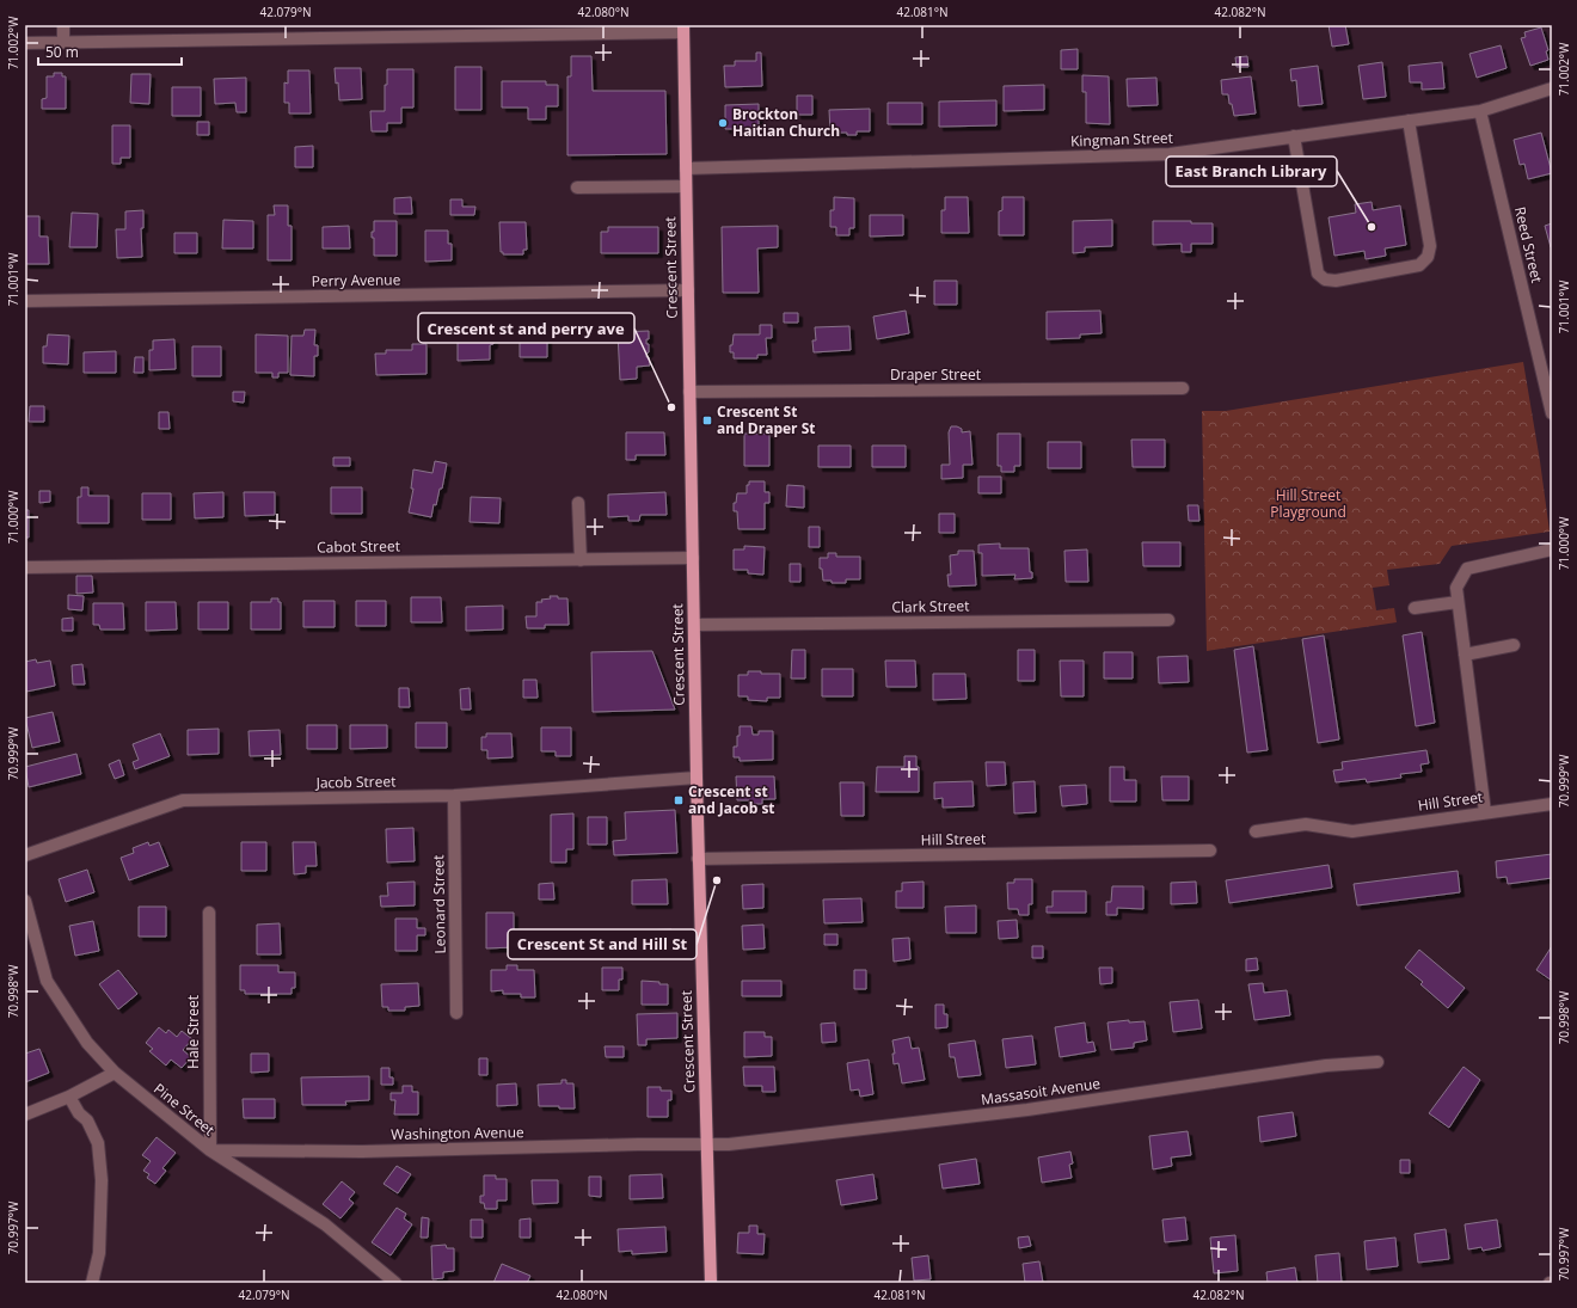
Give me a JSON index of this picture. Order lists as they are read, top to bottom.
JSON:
{
  "streets": {
    "main road": ["Crescent Street"],
    "street": [
      "Kingman Street",
      "Reed Street",
      "Perry Avenue",
      "Draper Street",
      "Cabot Street",
      "Clark Street",
      "Jacob Street",
      "Hill Street",
      "Leonard Street",
      "Hale Street",
      "Massasoit Avenue",
      "Pine Street",
      "Washington Avenue"
    ]
  },
  "crossings": [
    ["Kingman Street", "Reed Street"],
    ["Kingman Street", "Crescent Street"],
    ["Crescent Street", "Perry Avenue"],
    ["Crescent Street", "Draper Street"],
    ["Crescent Street", "Cabot Street"],
    ["Crescent Street", "Clark Street"],
    ["Crescent Street", "Jacob Street"],
    ["Crescent Street", "Hill Street"],
    ["Crescent Street", "Massasoit Avenue"],
    ["Crescent Street", "Washington Avenue"],
    ["Jacob Street", "Leonard Street"],
    ["Hale Street", "Pine Street"],
    ["Hale Street", "Washington Avenue"],
    ["Massasoit Avenue", "Washington Avenue"],
    ["Pine Street", "Washington Avenue"]
  ],
  "parks": ["Hill Street Playground"],
  "places": {
    "other": [
      "Brockton Haitian Church",
      "East Branch Library",
      "Crescent st and perry ave",
      "Crescent St and Hill St"
    ],
    "transit": ["Crescent St and Draper St", "Crescent st and Jacob st"]
  },
  "scale_bar": "50 m",
  "coordinates": [
    "42.079°N",
    "42.080°N",
    "42.081°N",
    "42.082°N",
    "71.002°W",
    "71.001°W",
    "71.000°W",
    "70.999°W",
    "70.998°W",
    "70.997°W"
  ]
}
